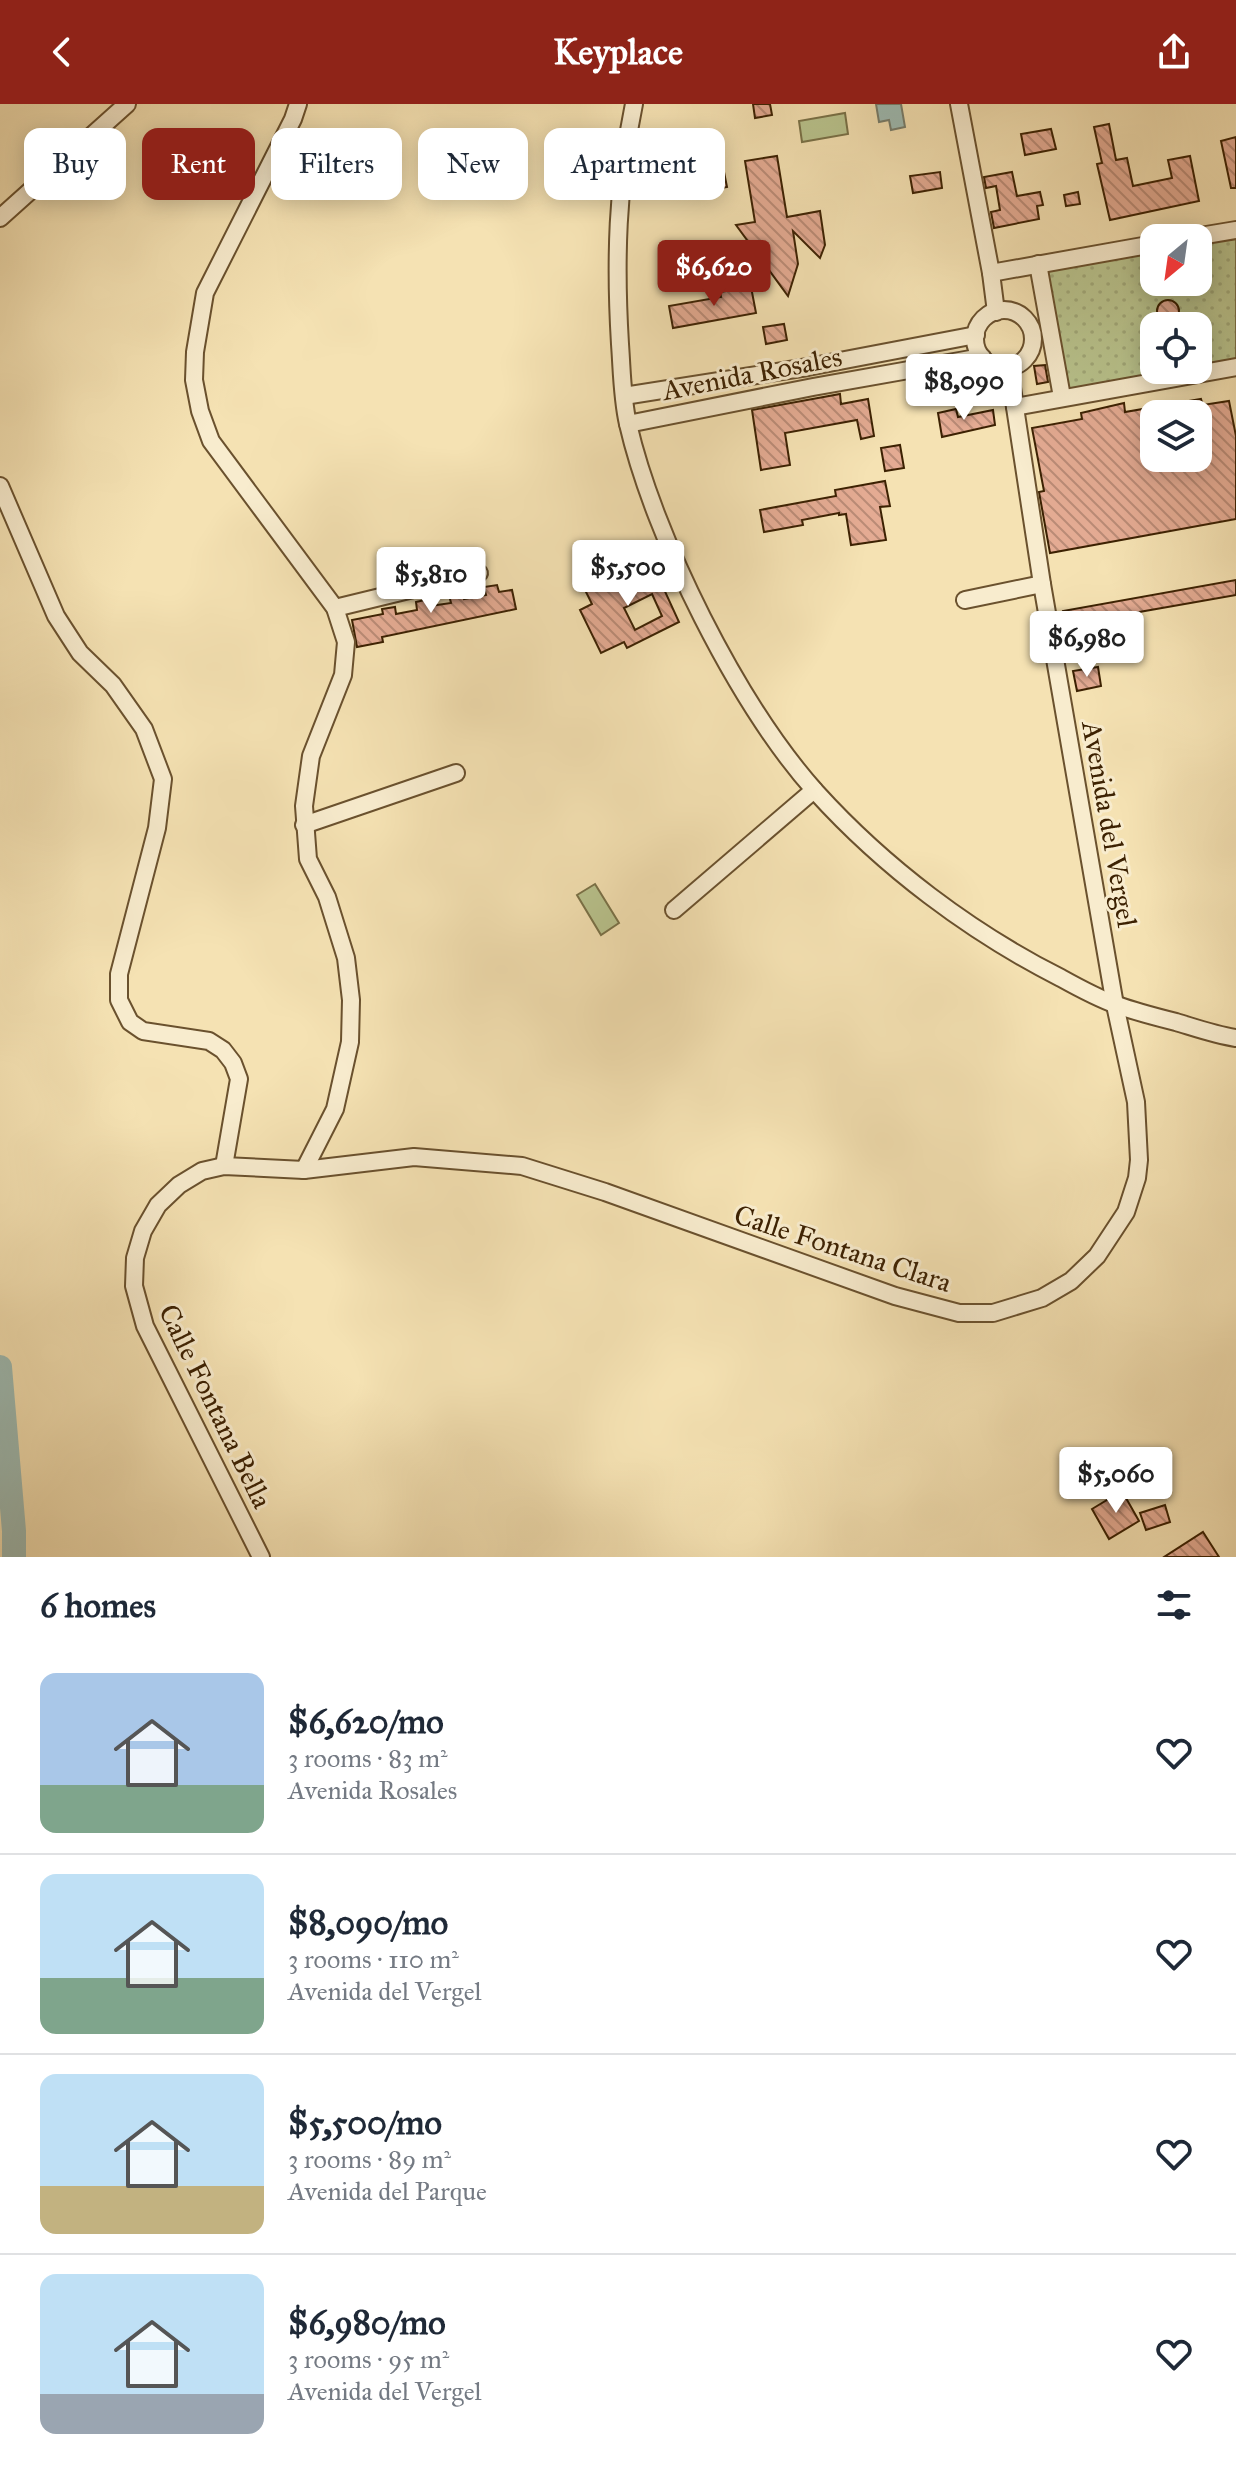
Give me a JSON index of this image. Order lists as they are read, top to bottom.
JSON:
{
  "streets": {
    "street": [
      "Avenida Rosales",
      "Avenida del Vergel",
      "Calle Fontana Clara",
      "Calle Fontana Bella"
    ]
  },
  "crossings": [
    ["Avenida Rosales", "Avenida del Vergel"],
    ["Avenida del Vergel", "Calle Fontana Clara"],
    ["Calle Fontana Clara", "Calle Fontana Bella"]
  ],
  "north": "bottom left",
  "page": {
    "header": "Keyplace",
    "chip": [
      "Buy",
      "Rent",
      "Filters",
      "New",
      "Apartment"
    ],
    "price": [
      "$6,620",
      "$8,090",
      "$5,500",
      "$5,810",
      "$6,980",
      "$5,060"
    ],
    "heading": "6 homes",
    "list": [
      {
        "name": "$6,620/mo",
        "note": "3 rooms · 83 m² · Avenida Rosales"
      },
      {
        "name": "$8,090/mo",
        "note": "3 rooms · 110 m² · Avenida del Vergel"
      },
      {
        "name": "$5,500/mo",
        "note": "3 rooms · 89 m² · Avenida del Parque"
      },
      {
        "name": "$6,980/mo",
        "note": "3 rooms · 95 m² · Avenida del Vergel"
      }
    ]
  }
}
